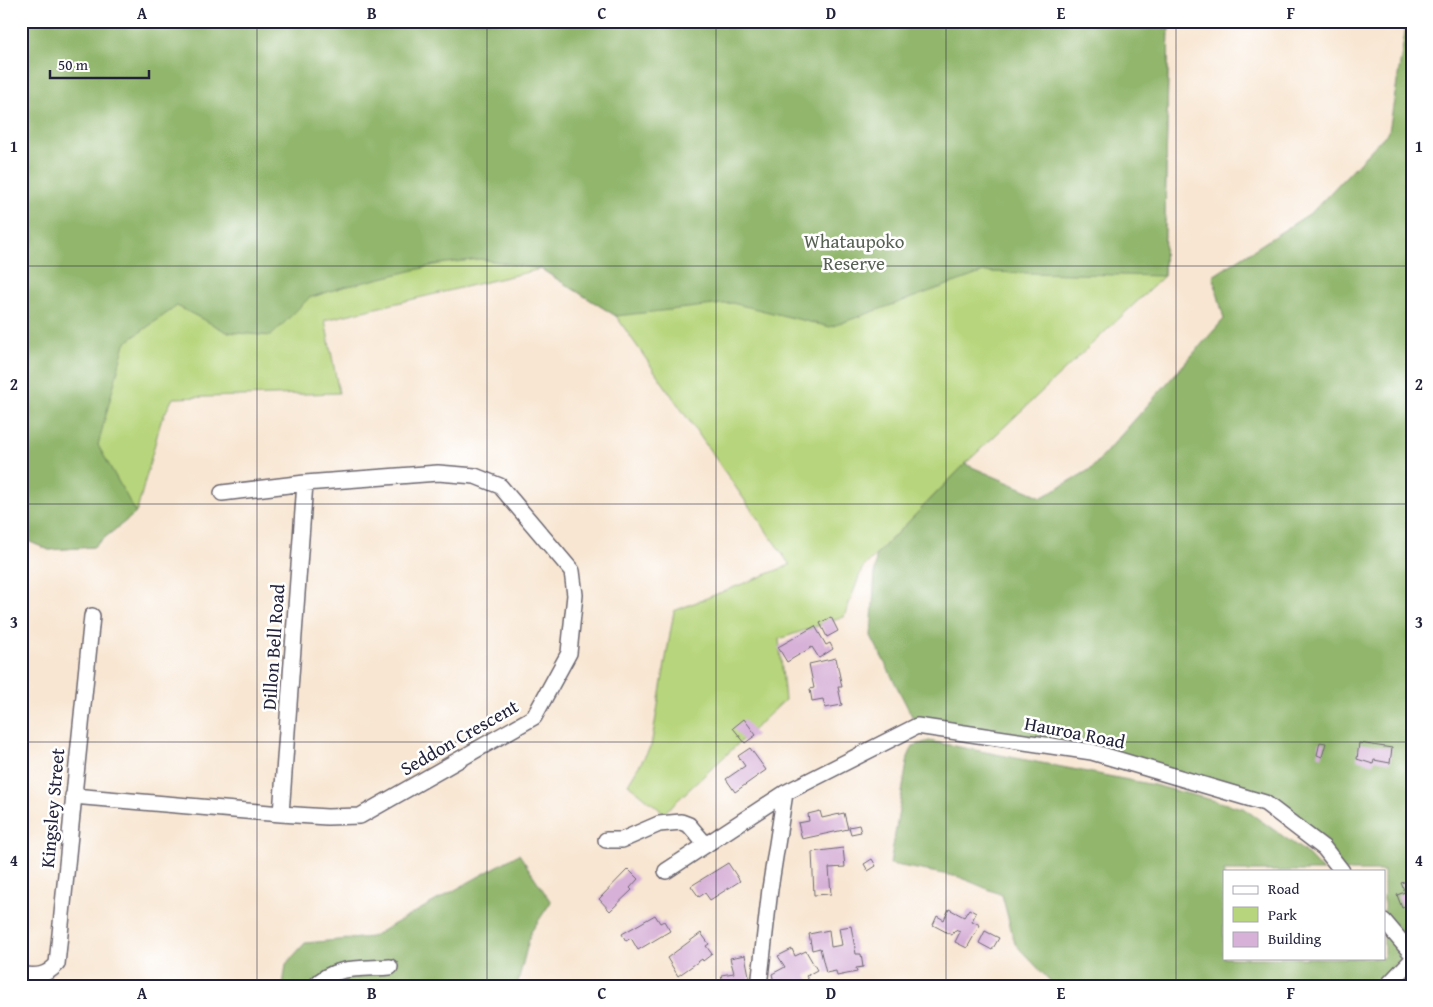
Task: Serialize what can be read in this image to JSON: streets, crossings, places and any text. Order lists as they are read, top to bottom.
{
  "streets": {
    "street": [
      "Dillon Bell Road",
      "Hauroa Road",
      "Seddon Crescent",
      "Kingsley Street"
    ]
  },
  "crossings": [
    ["Dillon Bell Road", "Seddon Crescent"],
    ["Seddon Crescent", "Kingsley Street"]
  ],
  "parks": ["Whataupoko Reserve"],
  "legend": ["Road", "Park", "Building"],
  "scale_bar": "50 m",
  "grid": {
    "columns": [
      "A",
      "B",
      "C",
      "D",
      "E",
      "F"
    ],
    "rows": [
      "1",
      "2",
      "3",
      "4"
    ]
  }
}
